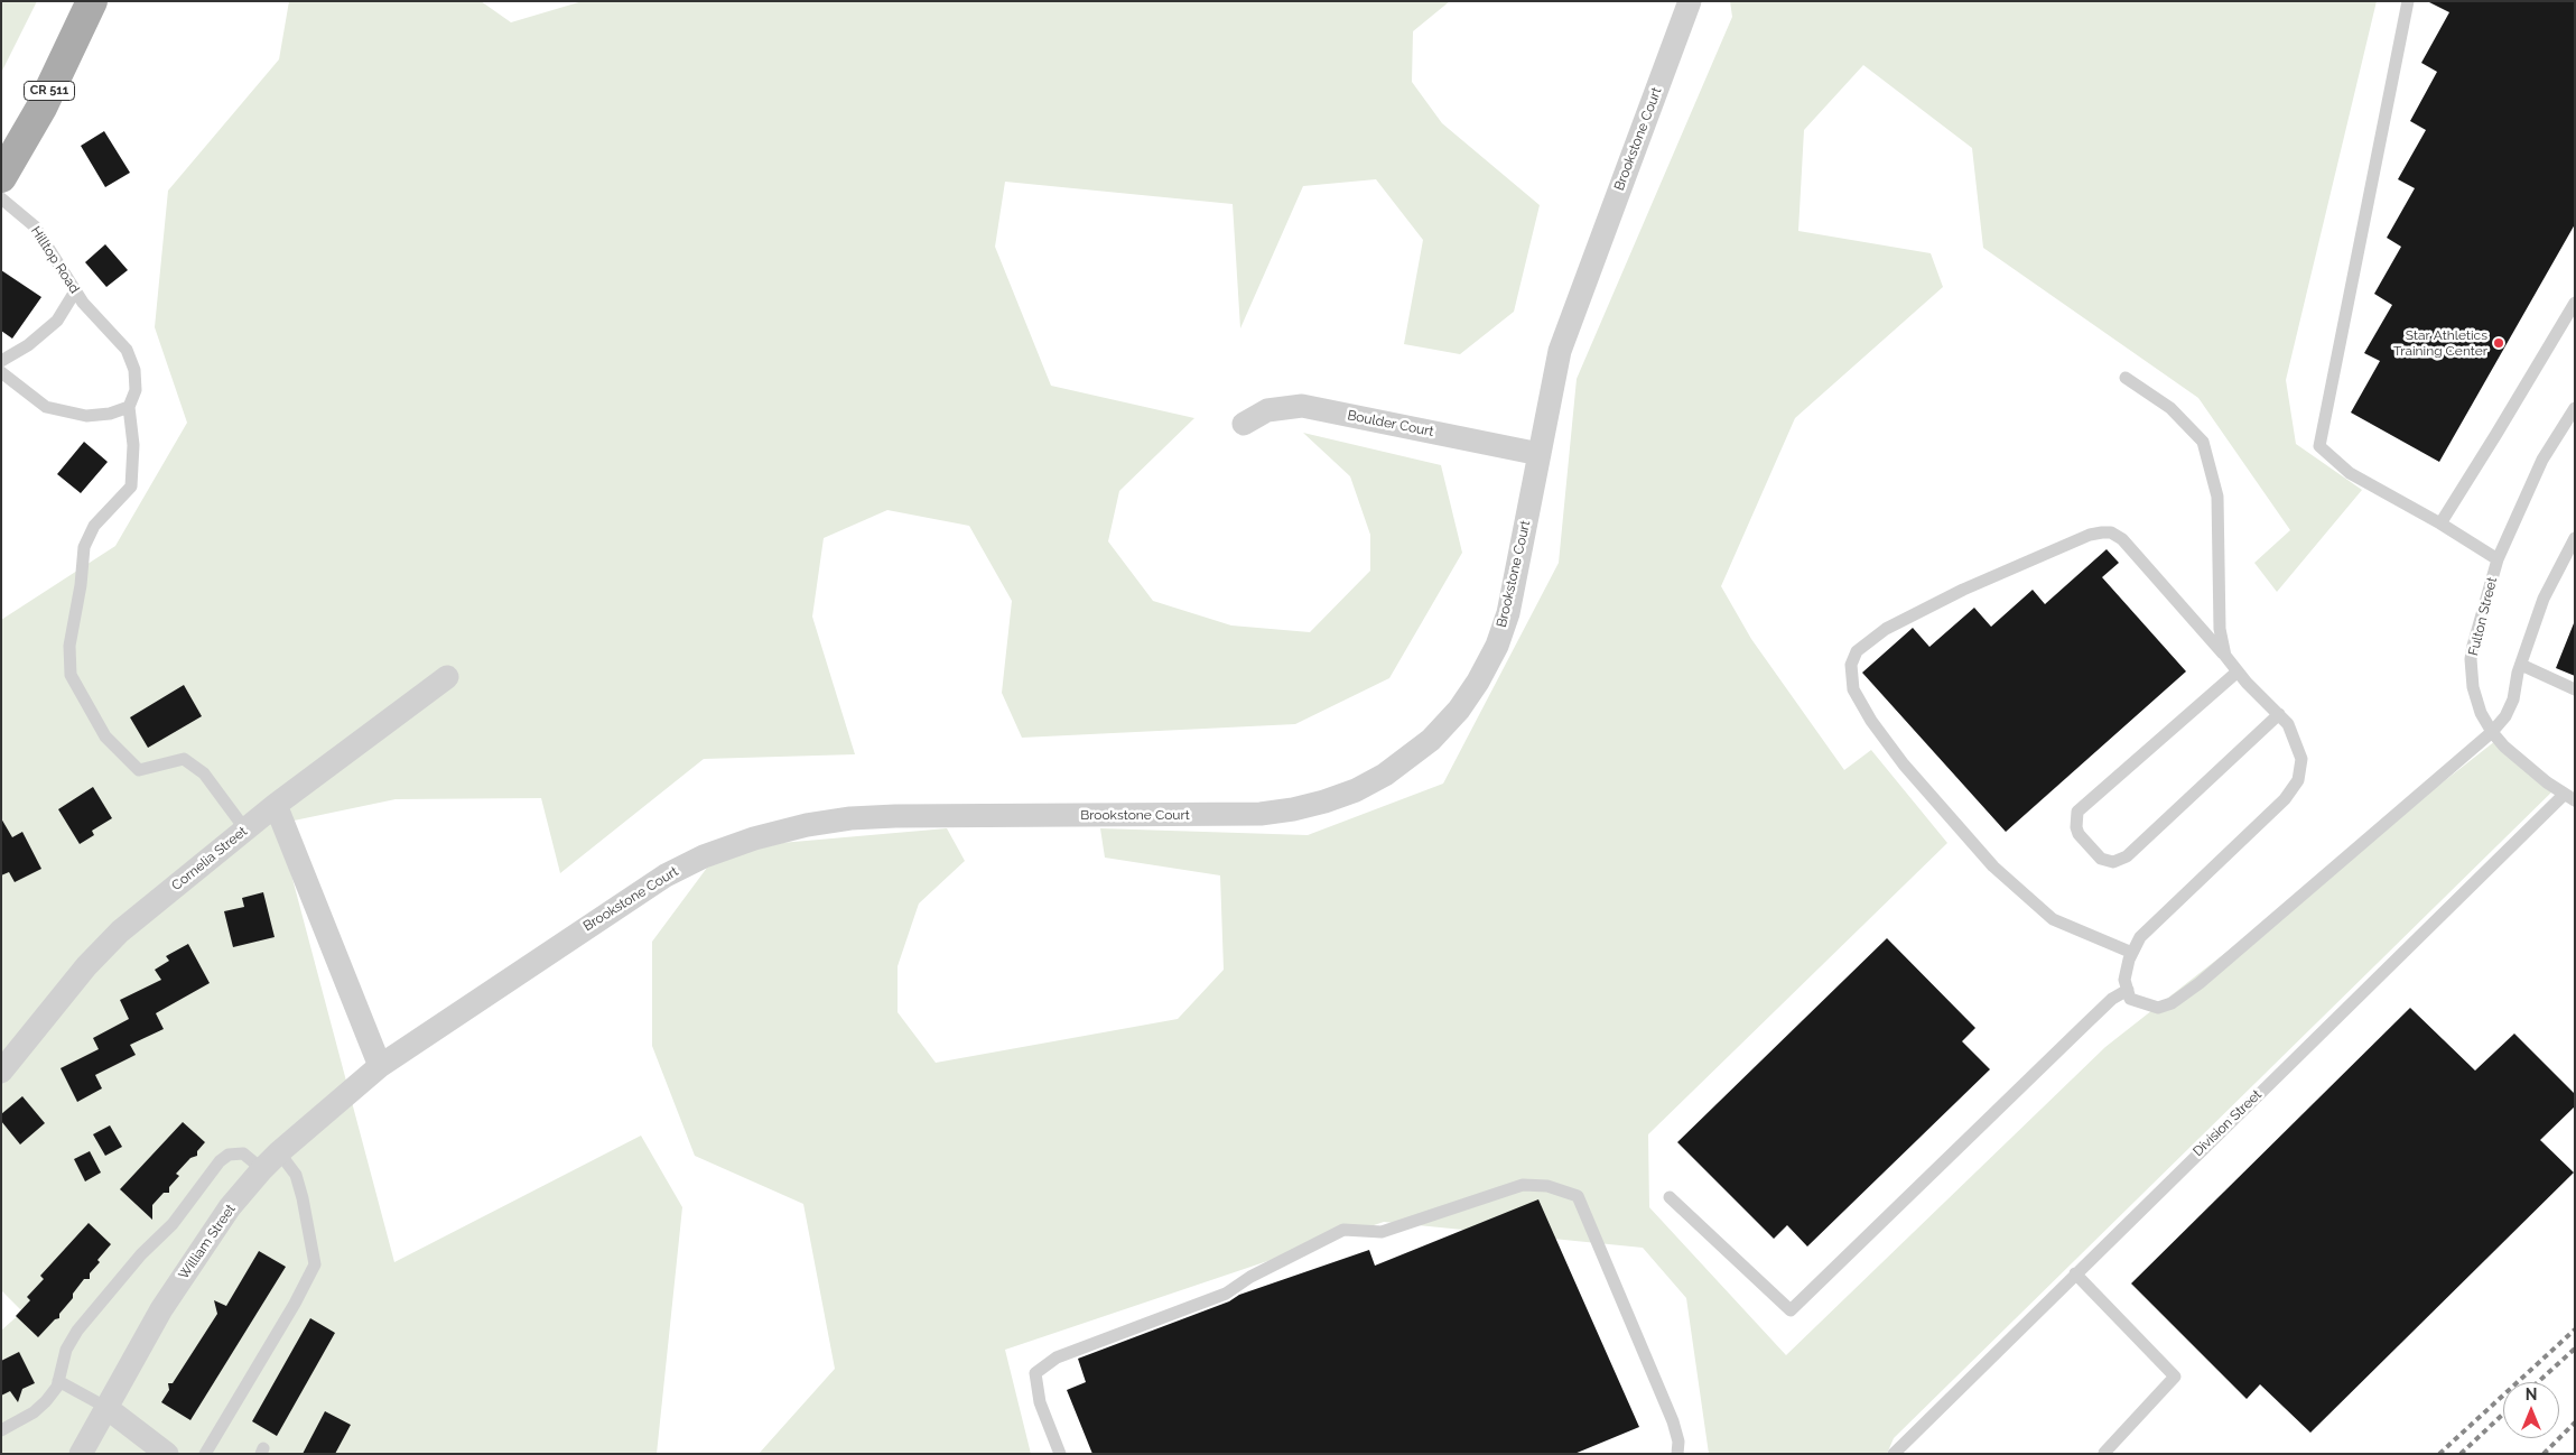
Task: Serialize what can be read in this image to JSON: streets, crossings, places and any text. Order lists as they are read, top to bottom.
{
  "streets": {
    "main road": ["CR 511"],
    "street": [
      "Brookstone Court",
      "Boulder Court",
      "Cornelia Street",
      "William Street"
    ],
    "lane": ["Hilltop Road", "Fulton Street", "Division Street"]
  },
  "crossings": [
    ["Brookstone Court", "Boulder Court"],
    ["Brookstone Court", "William Street"],
    ["Hilltop Road", "Cornelia Street"],
    ["Fulton Street", "Division Street"]
  ],
  "places": ["Star Athletics Training Center"],
  "north": "top"
}
